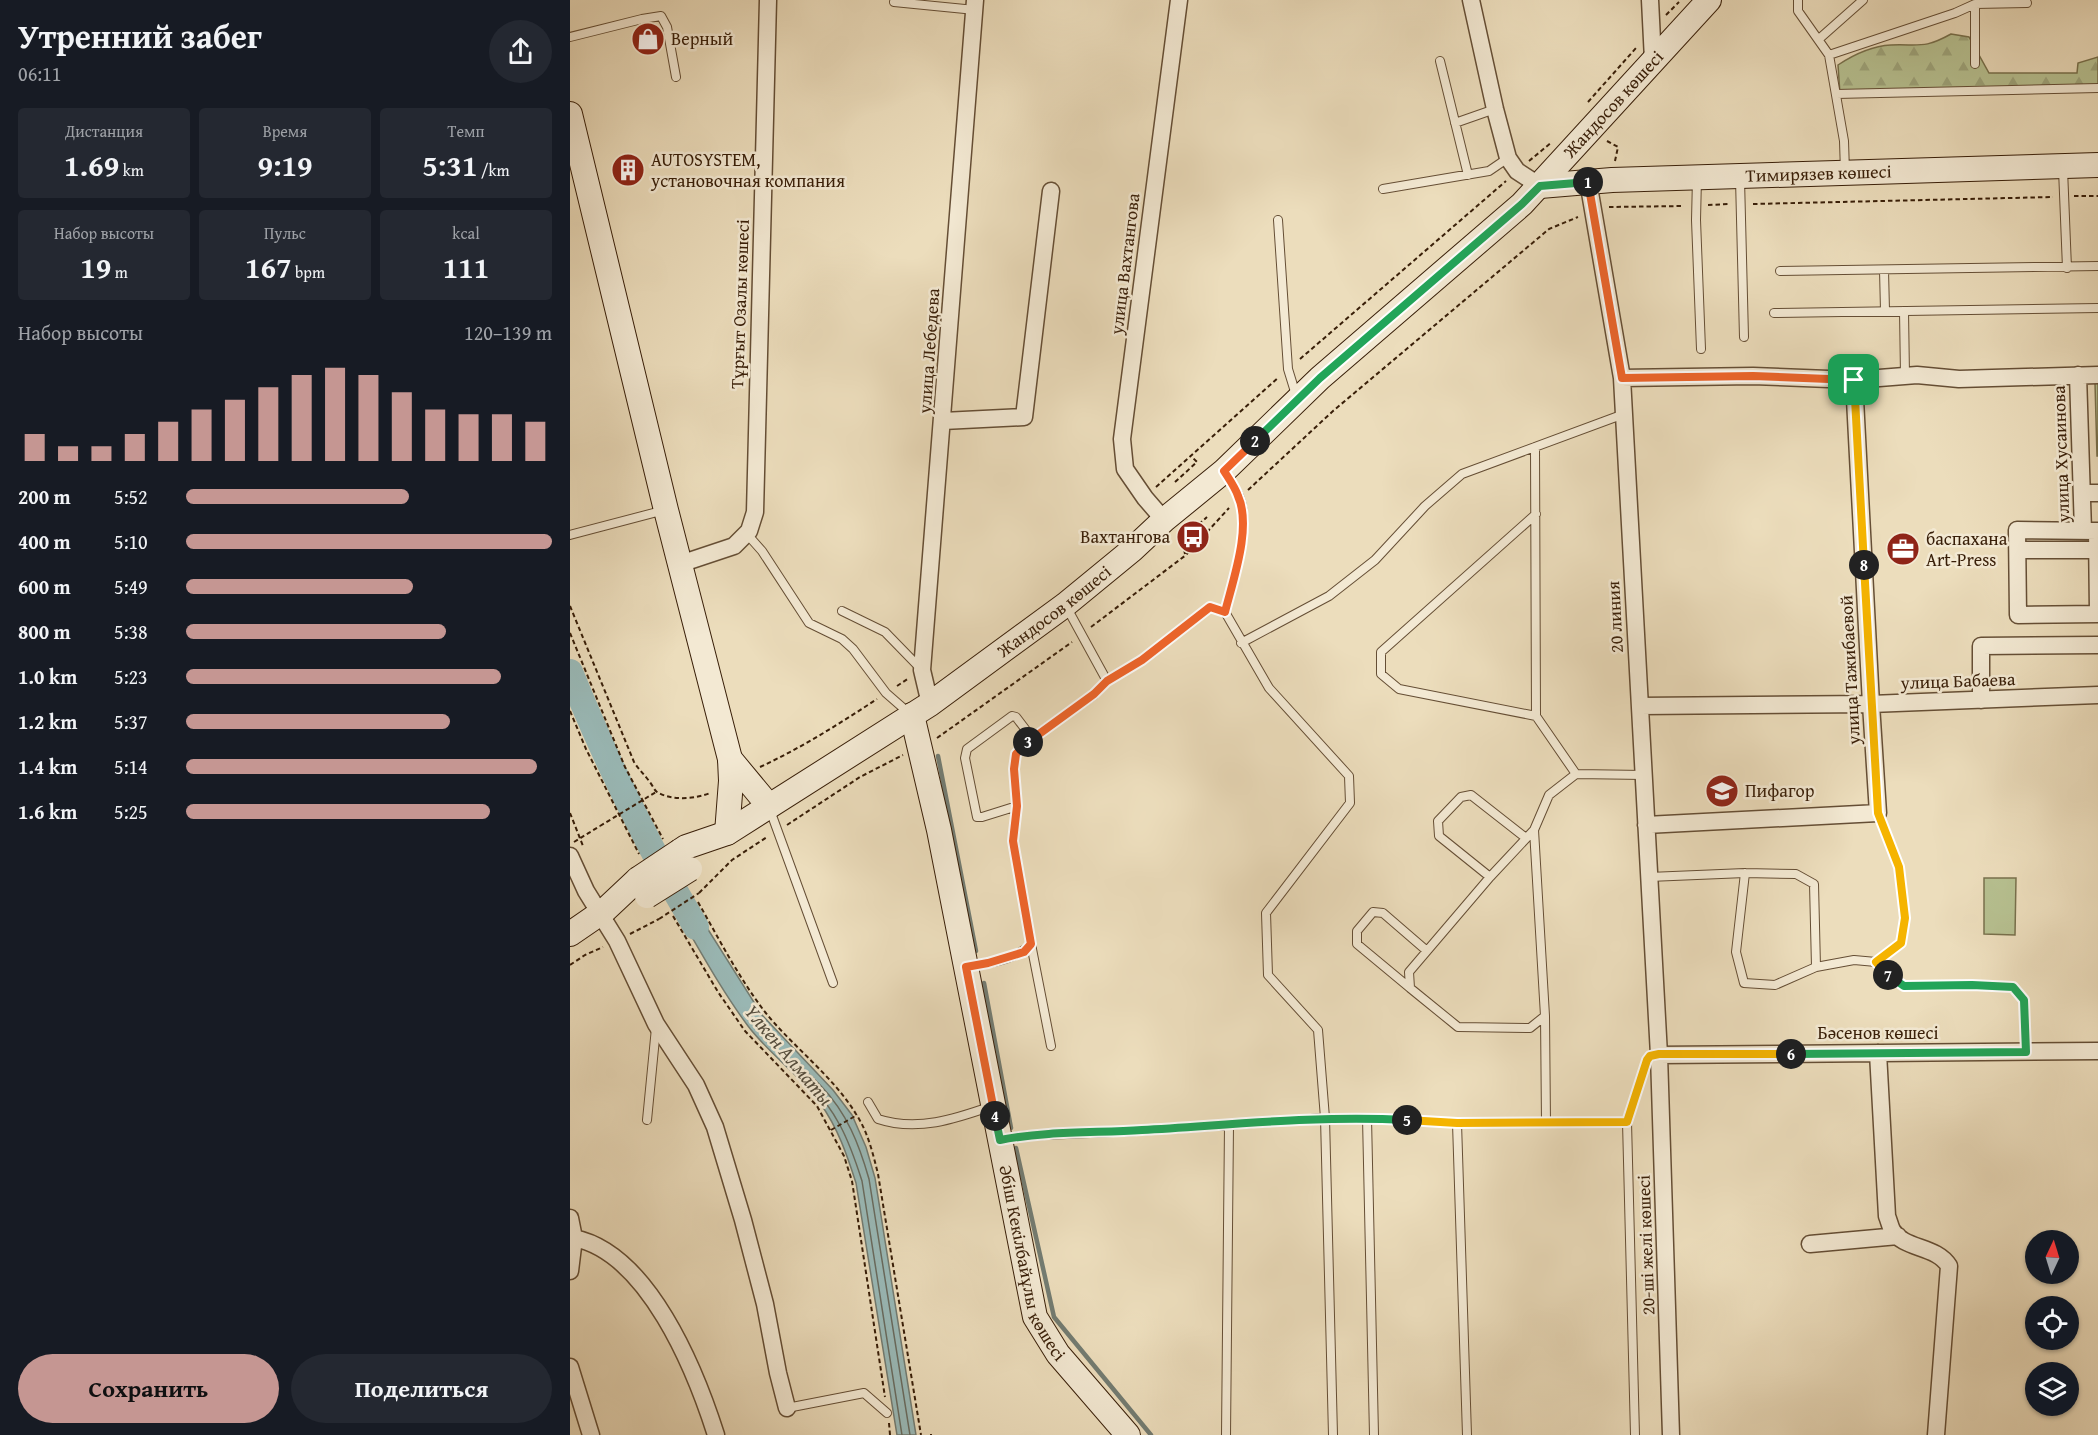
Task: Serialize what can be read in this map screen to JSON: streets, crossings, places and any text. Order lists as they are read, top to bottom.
{
  "streets": {
    "main road": ["Жандосов көшесі", "Тимирязев көшесі", "Әбіш Кекілбайұлы көшесі"],
    "street": [
      "улица Вахтангова",
      "Тұрғыт Озалы көшесі",
      "улица Лебедева",
      "улица Хусаинова",
      "20 линия",
      "улица Тажибаевой",
      "улица Бабаева",
      "Бәсенов көшесі",
      "20-ші желі көшесі"
    ]
  },
  "crossings": [
    ["Жандосов көшесі", "Тимирязев көшесі"],
    ["Жандосов көшесі", "улица Вахтангова"],
    ["Жандосов көшесі", "улица Лебедева"],
    ["Жандосов көшесі", "Әбіш Кекілбайұлы көшесі"],
    ["Тимирязев көшесі", "20 линия"],
    ["улица Лебедева", "Әбіш Кекілбайұлы көшесі"],
    ["20 линия", "улица Бабаева"],
    ["20 линия", "Бәсенов көшесі"],
    ["20 линия", "20-ші желі көшесі"],
    ["улица Тажибаевой", "улица Бабаева"],
    ["Бәсенов көшесі", "20-ші желі көшесі"]
  ],
  "water": ["Үлкен Алматы"],
  "places": {
    "shop": ["Верный"],
    "building": ["AUTOSYSTEM, установочная компания"],
    "bus stop": ["Вахтангова"],
    "office": ["баспахана Art-Press"],
    "school or university": ["Пифагор"]
  },
  "north": "top",
  "page": {
    "heading": ["Утренний забег", "06:11"],
    "stats": [
      ["Дистанция", "1.69 km"],
      ["Время", "9:19"],
      ["Темп", "5:31 /km"],
      ["Набор высоты", "19 m"],
      ["Пульс", "167 bpm"],
      ["kcal", "111"]
    ],
    "pins": [
      "1",
      "2",
      "8",
      "3",
      "7",
      "6",
      "4",
      "5"
    ],
    "chart": ["Набор высоты", "120–139 m"],
    "list": [
      {
        "name": "200 m",
        "note": "5:52"
      },
      {
        "name": "400 m",
        "note": "5:10"
      },
      {
        "name": "600 m",
        "note": "5:49"
      },
      {
        "name": "800 m",
        "note": "5:38"
      },
      {
        "name": "1.0 km",
        "note": "5:23"
      },
      {
        "name": "1.2 km",
        "note": "5:37"
      },
      {
        "name": "1.4 km",
        "note": "5:14"
      },
      {
        "name": "1.6 km",
        "note": "5:25"
      }
    ],
    "buttons": ["Сохранить", "Поделиться"]
  }
}
